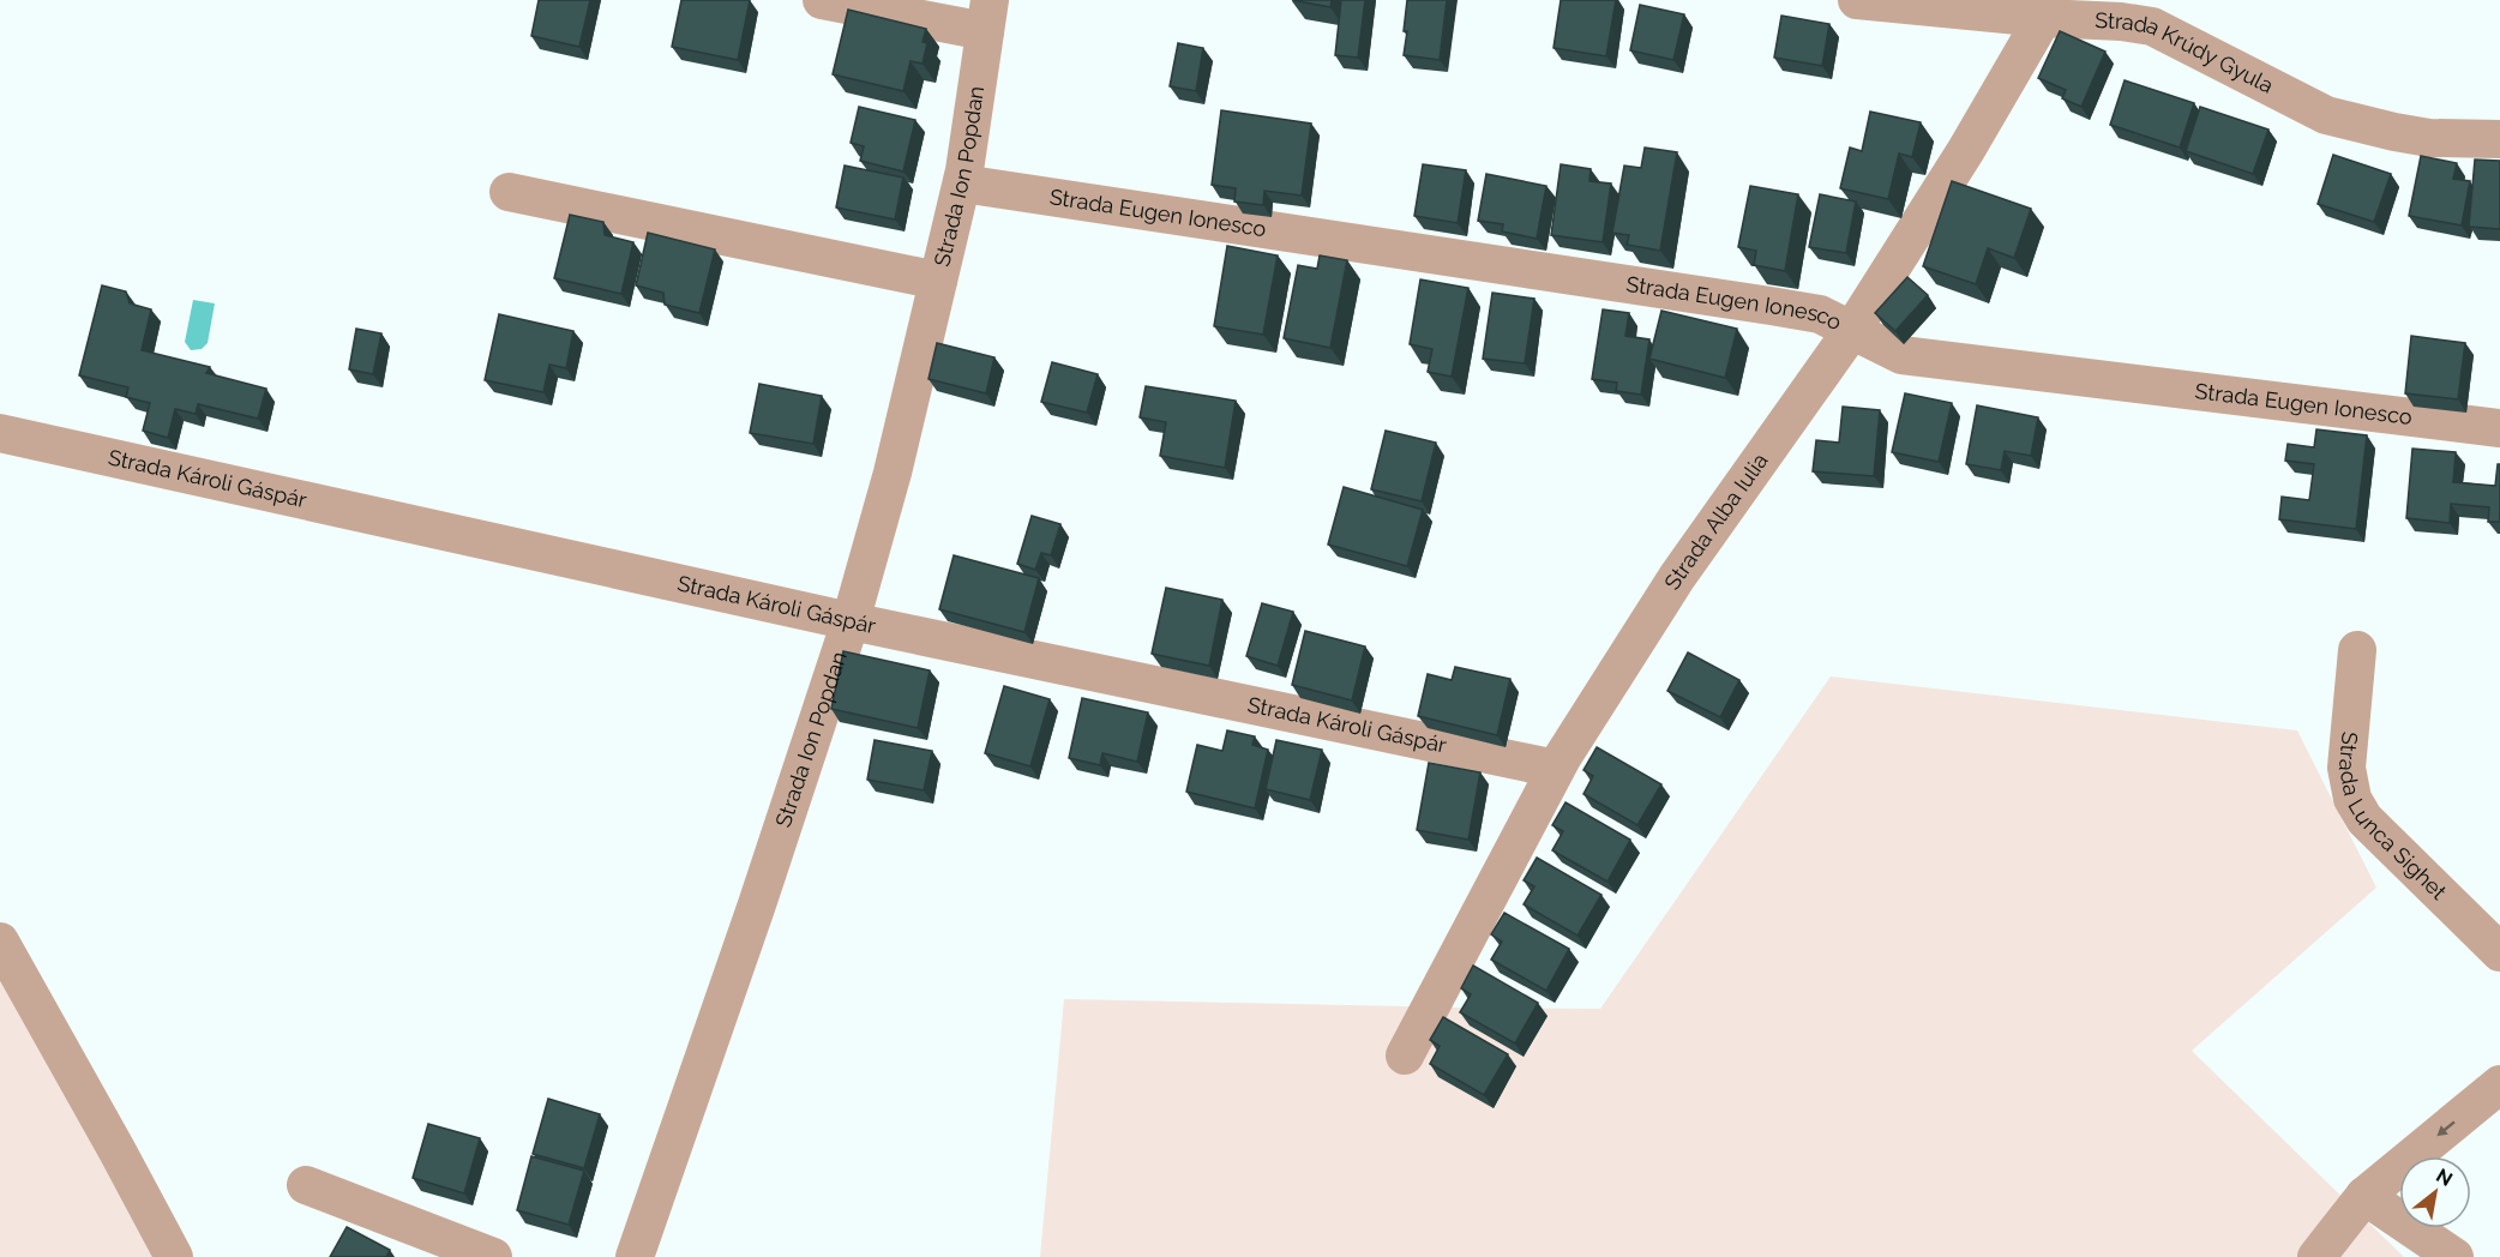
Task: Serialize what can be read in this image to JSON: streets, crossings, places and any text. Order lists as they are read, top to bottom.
{
  "streets": {
    "street": [
      "Strada Krúdy Gyula",
      "Strada Ion Popdan",
      "Strada Eugen Ionesco",
      "Strada Károli Gáspár",
      "Strada Alba Iulia",
      "Strada Lunca Sighet"
    ]
  },
  "crossings": [
    ["Strada Krúdy Gyula", "Strada Alba Iulia"],
    ["Strada Ion Popdan", "Strada Eugen Ionesco"],
    ["Strada Ion Popdan", "Strada Károli Gáspár"],
    ["Strada Eugen Ionesco", "Strada Alba Iulia"],
    ["Strada Károli Gáspár", "Strada Alba Iulia"]
  ],
  "north": "top right"
}
